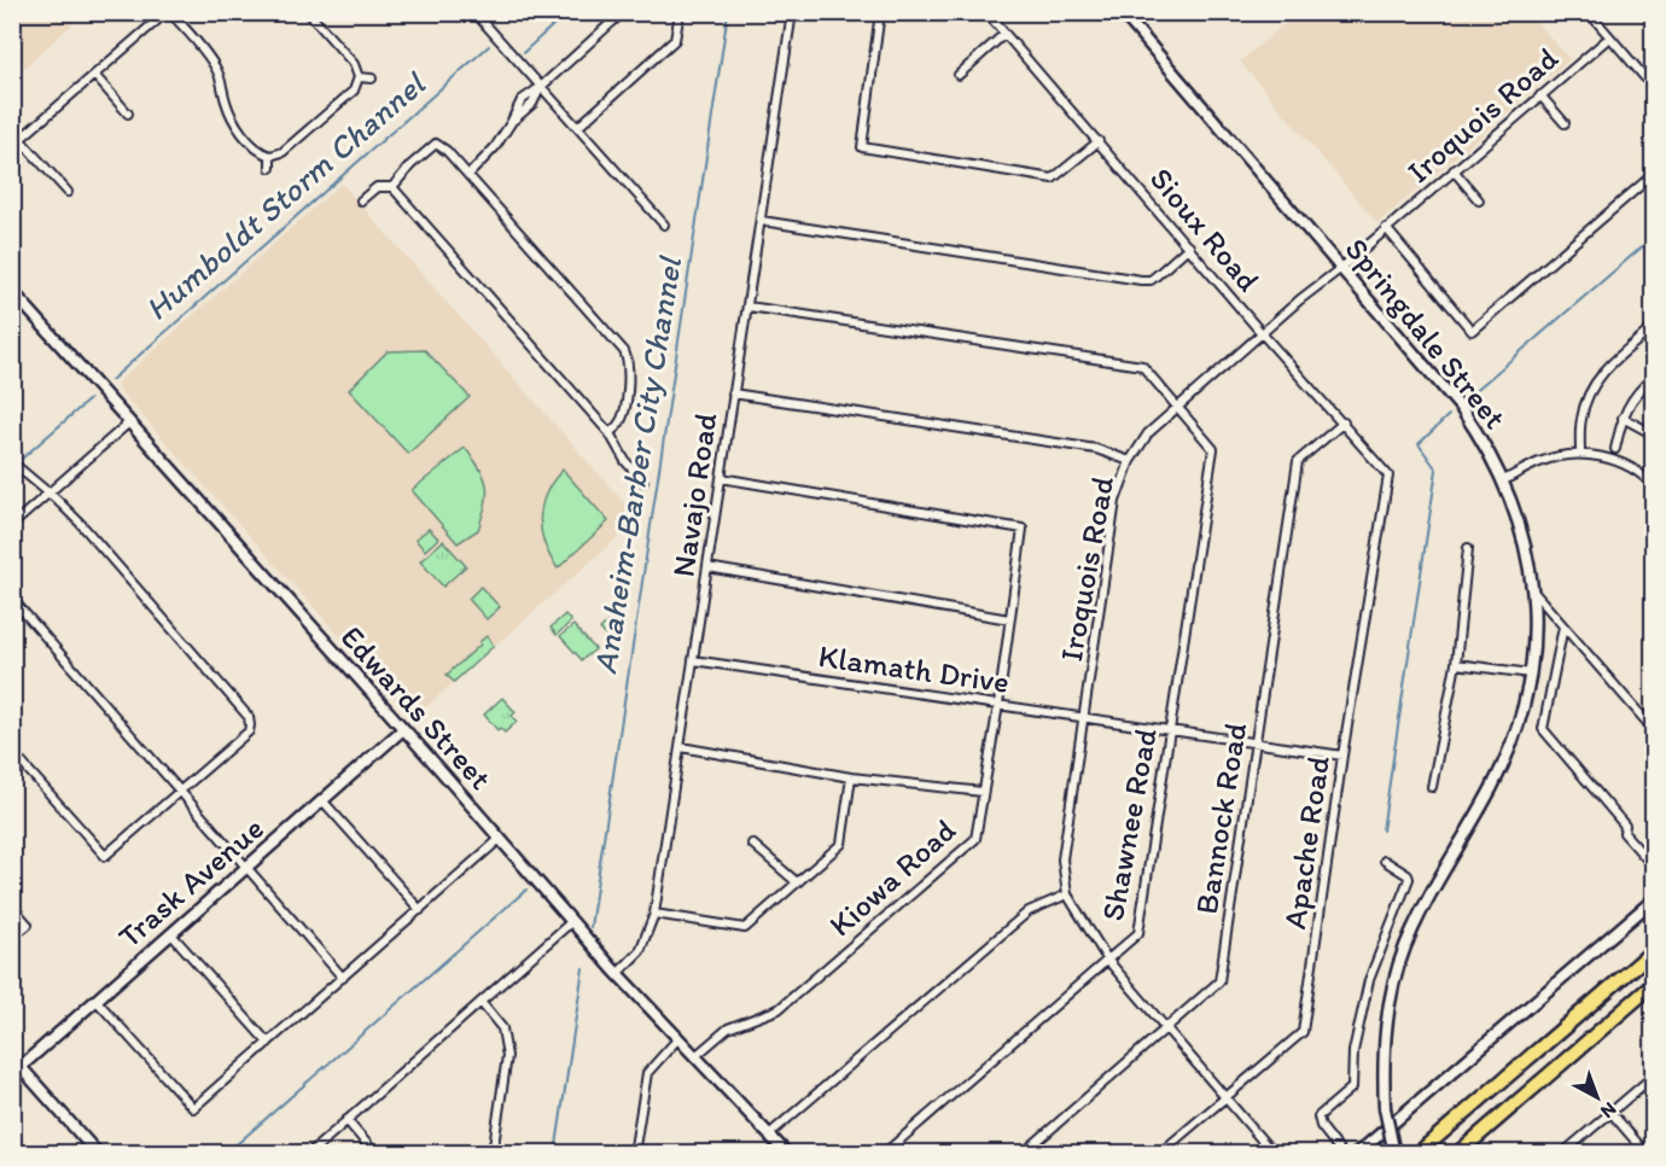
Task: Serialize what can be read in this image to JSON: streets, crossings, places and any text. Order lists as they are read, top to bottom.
{
  "streets": {
    "street": [
      "Iroquois Road",
      "Sioux Road",
      "Springdale Street",
      "Navajo Road",
      "Klamath Drive",
      "Edwards Street",
      "Bannock Road",
      "Shawnee Road",
      "Apache Road",
      "Kiowa Road",
      "Trask Avenue"
    ]
  },
  "crossings": [
    ["Iroquois Road", "Sioux Road"],
    ["Iroquois Road", "Springdale Street"],
    ["Iroquois Road", "Klamath Drive"],
    ["Iroquois Road", "Shawnee Road"],
    ["Sioux Road", "Bannock Road"],
    ["Sioux Road", "Apache Road"],
    ["Navajo Road", "Klamath Drive"],
    ["Navajo Road", "Edwards Street"],
    ["Navajo Road", "Kiowa Road"],
    ["Klamath Drive", "Bannock Road"],
    ["Klamath Drive", "Shawnee Road"],
    ["Klamath Drive", "Apache Road"],
    ["Klamath Drive", "Kiowa Road"],
    ["Edwards Street", "Kiowa Road"],
    ["Edwards Street", "Trask Avenue"]
  ],
  "water": ["Humboldt Storm Channel", "Anaheim-Barber City Channel"],
  "north": "bottom right"
}
